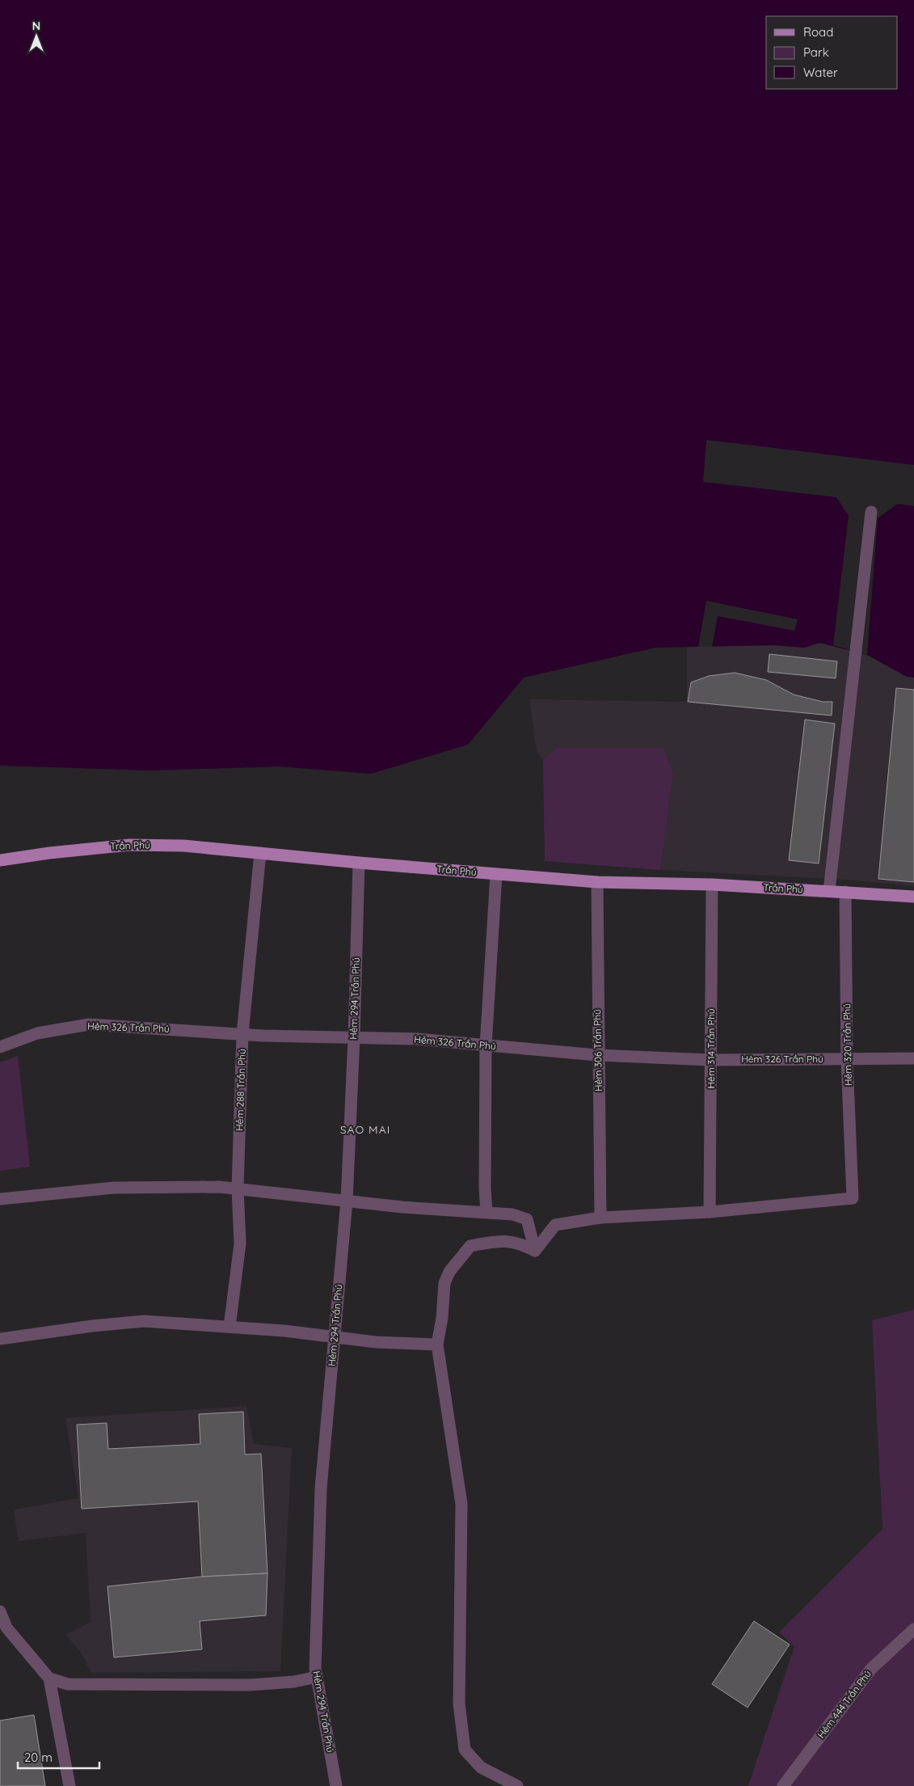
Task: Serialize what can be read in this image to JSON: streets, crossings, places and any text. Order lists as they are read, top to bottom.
{
  "streets": {
    "main road": ["Trần Phú"],
    "street": [
      "Hẻm 294 Trần Phú",
      "Hẻm 326 Trần Phú",
      "Hẻm 320 Trần Phú",
      "Hẻm 314 Trần Phú",
      "Hẻm 306 Trần Phú",
      "Hẻm 288 Trần Phú",
      "Hẻm 444 Trần Phú"
    ]
  },
  "crossings": [
    ["Trần Phú", "Hẻm 294 Trần Phú"],
    ["Trần Phú", "Hẻm 320 Trần Phú"],
    ["Trần Phú", "Hẻm 314 Trần Phú"],
    ["Trần Phú", "Hẻm 306 Trần Phú"],
    ["Trần Phú", "Hẻm 288 Trần Phú"],
    ["Hẻm 294 Trần Phú", "Hẻm 326 Trần Phú"],
    ["Hẻm 326 Trần Phú", "Hẻm 320 Trần Phú"],
    ["Hẻm 326 Trần Phú", "Hẻm 314 Trần Phú"],
    ["Hẻm 326 Trần Phú", "Hẻm 306 Trần Phú"],
    ["Hẻm 326 Trần Phú", "Hẻm 288 Trần Phú"],
    ["Hẻm 320 Trần Phú", "Hẻm 314 Trần Phú"]
  ],
  "districts": ["SAO MAI"],
  "legend": ["Road", "Park", "Water"],
  "scale_bar": "20 m",
  "north": "top"
}
